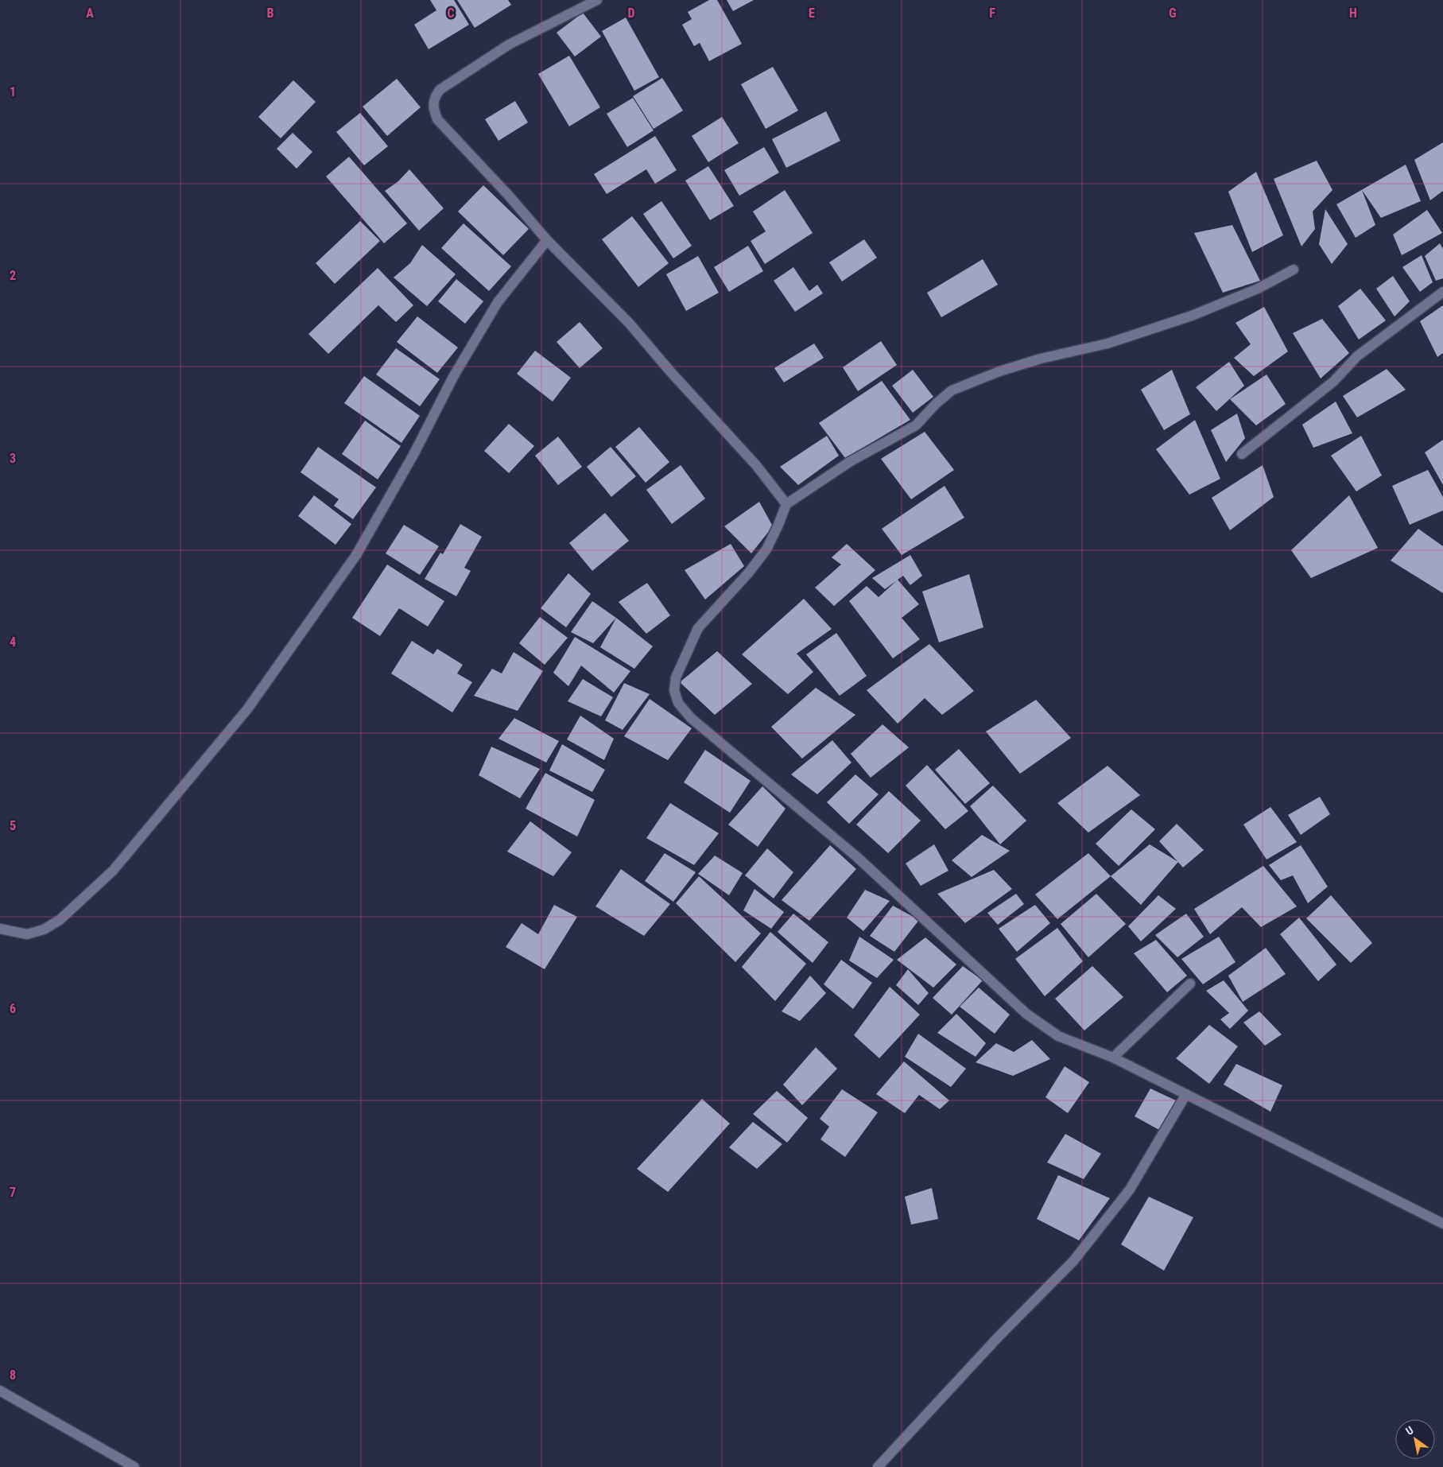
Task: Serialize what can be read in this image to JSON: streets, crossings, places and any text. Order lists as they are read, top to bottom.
{
  "north": "top left",
  "grid": {
    "columns": [
      "A",
      "B",
      "C",
      "D",
      "E",
      "F",
      "G",
      "H"
    ],
    "rows": [
      "1",
      "2",
      "3",
      "4",
      "5",
      "6",
      "7",
      "8"
    ]
  }
}
